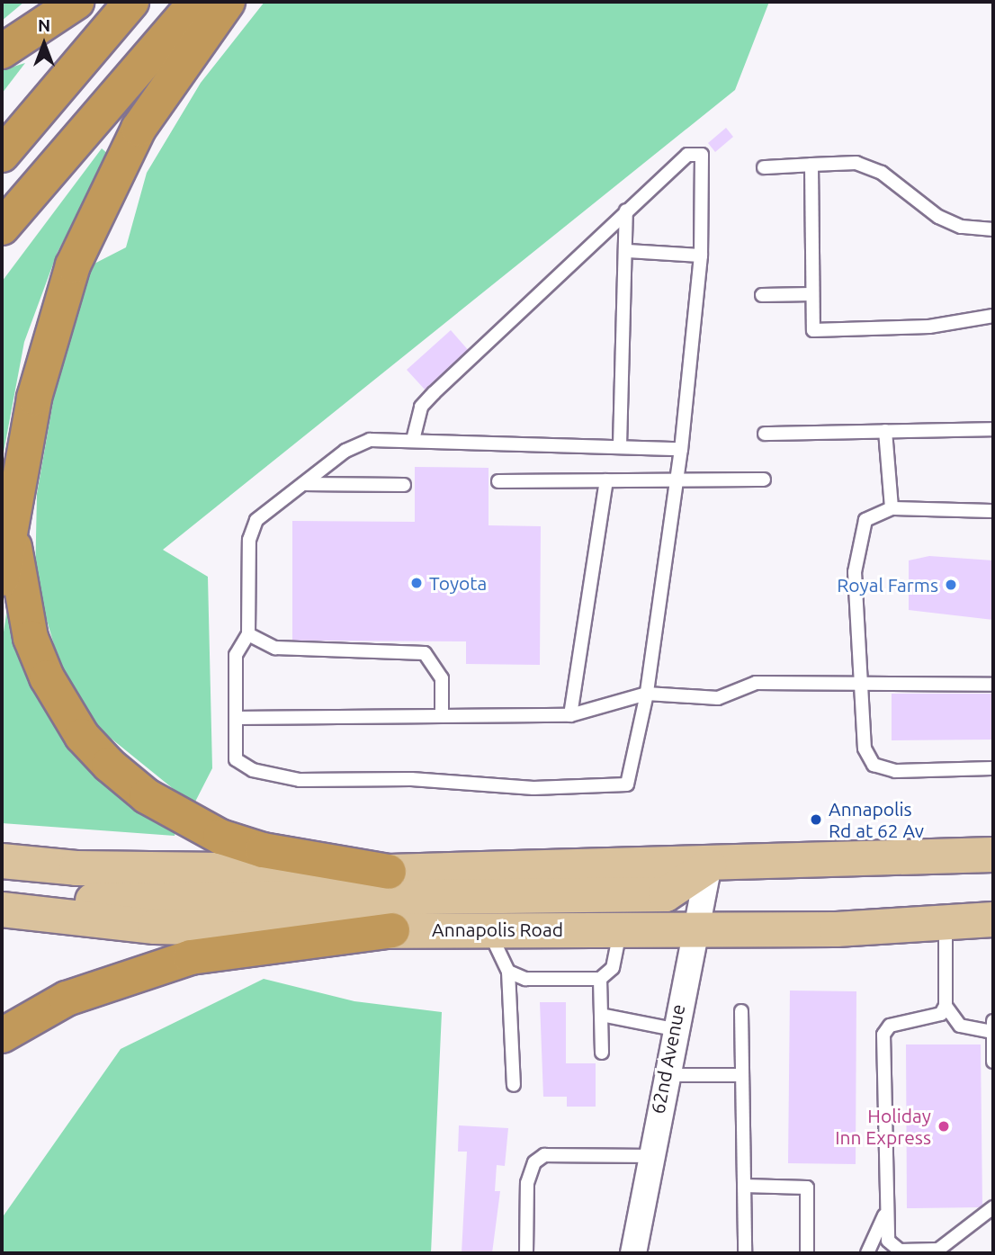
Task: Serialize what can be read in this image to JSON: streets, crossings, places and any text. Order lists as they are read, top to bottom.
{
  "streets": {
    "main road": ["Annapolis Road"],
    "street": ["62nd Avenue"]
  },
  "crossings": [
    ["Annapolis Road", "62nd Avenue"]
  ],
  "places": [
    "Toyota",
    "Royal Farms",
    "Annapolis Rd at 62 Av",
    "Holiday Inn Express"
  ],
  "north": "top"
}
